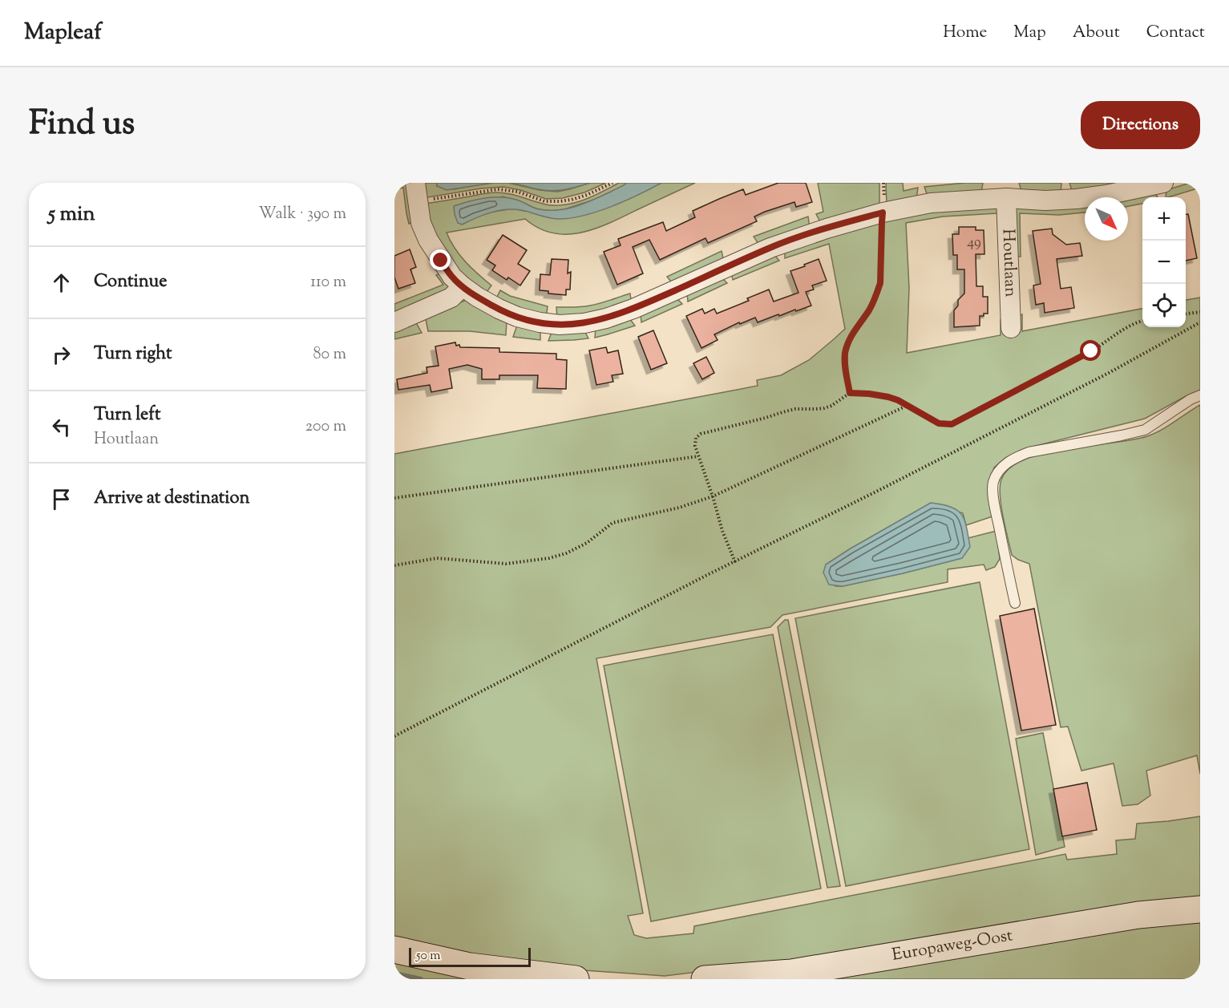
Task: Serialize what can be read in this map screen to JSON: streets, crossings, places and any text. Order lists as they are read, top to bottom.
{
  "streets": {
    "main road": ["Europaweg-Oost"],
    "street": ["Houtlaan"]
  },
  "house_numbers": ["49"],
  "scale_bar": "50 m",
  "north": "bottom right",
  "page": {
    "header": "Mapleaf",
    "nav": [
      "Home",
      "Map",
      "About",
      "Contact"
    ],
    "title": "Find us",
    "buttons": "Directions",
    "heading": ["5 min", "Walk · 390 m"],
    "map_buttons": ["+", "−"],
    "list": [
      ["Continue", "110 m"],
      ["Turn right", "80 m"],
      ["Turn left", "Houtlaan", "200 m"],
      "Arrive at destination"
    ],
    "scale": "50 m"
  }
}
